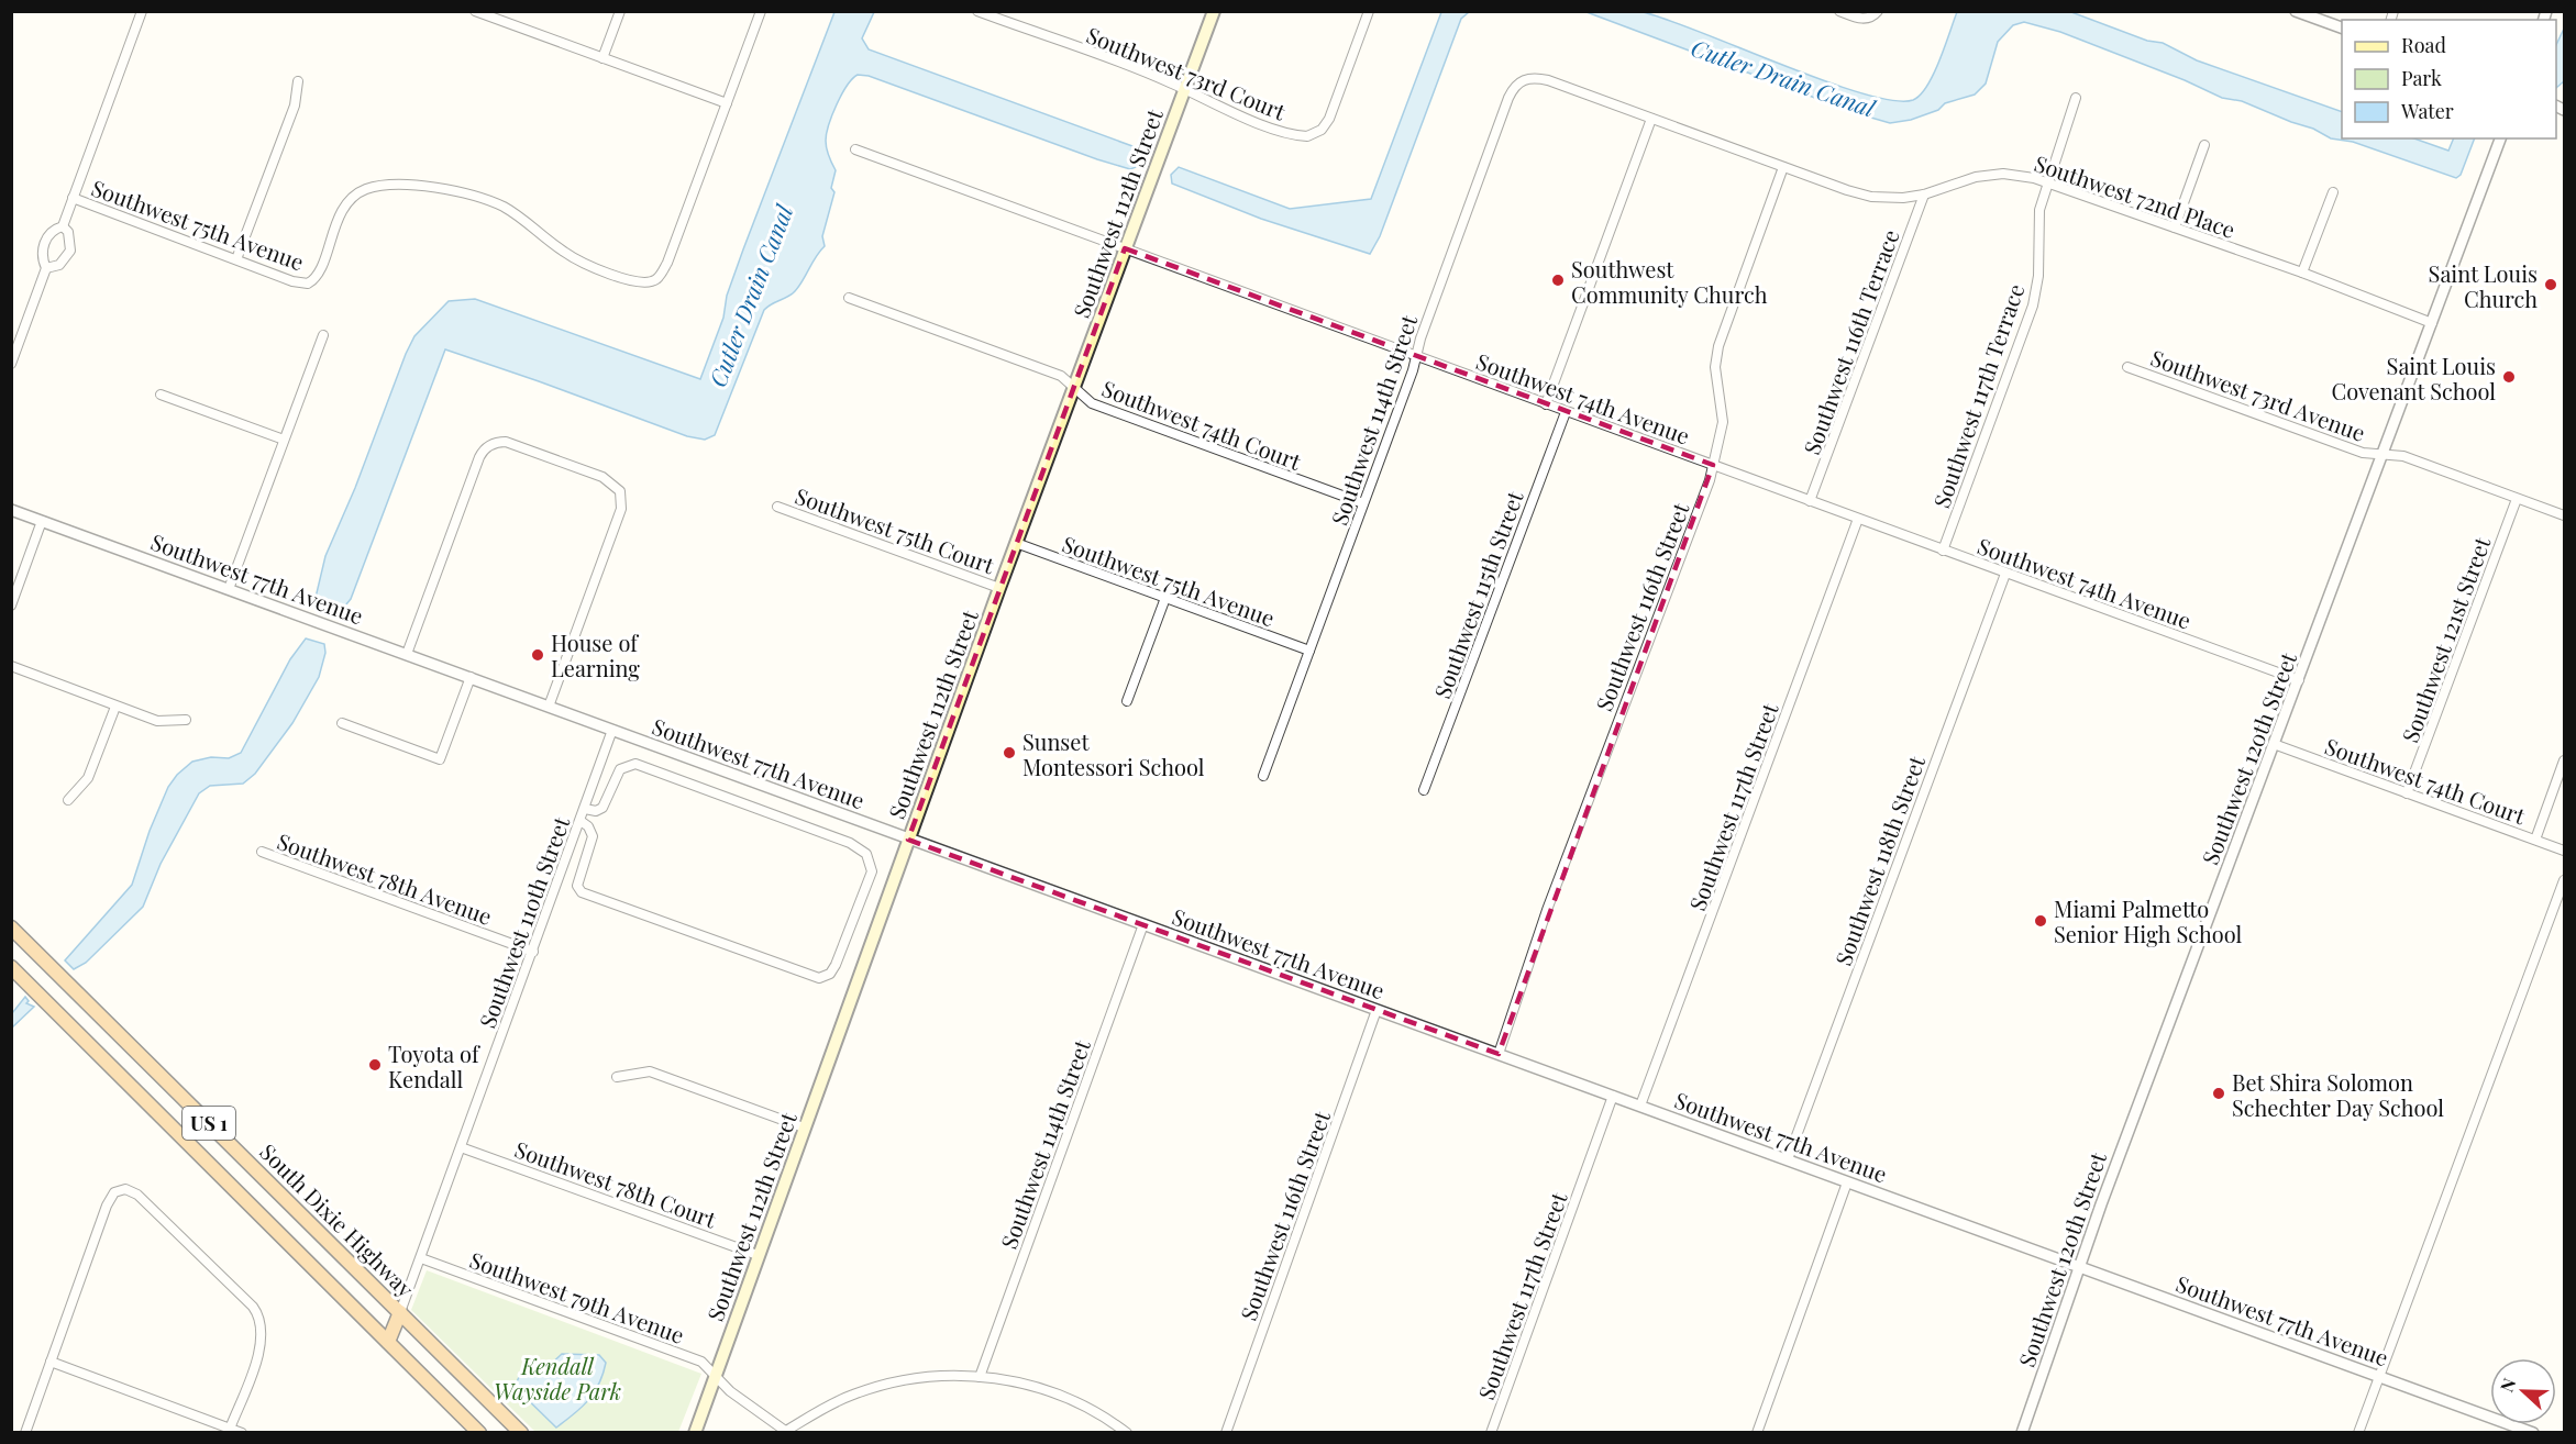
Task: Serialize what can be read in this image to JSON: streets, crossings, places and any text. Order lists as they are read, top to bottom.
{
  "streets": {
    "highway": ["US 1", "South Dixie Highway"],
    "main road": ["Southwest 112th Street"],
    "street": [
      "Southwest 73rd Court",
      "Southwest 72nd Place",
      "Southwest 75th Avenue",
      "Southwest 116th Terrace",
      "Southwest 73rd Avenue",
      "Southwest 117th Terrace",
      "Southwest 74th Avenue",
      "Southwest 114th Street",
      "Southwest 74th Court",
      "Southwest 75th Court",
      "Southwest 77th Avenue",
      "Southwest 115th Street",
      "Southwest 116th Street",
      "Southwest 121st Street",
      "Southwest 120th Street",
      "Southwest 117th Street",
      "Southwest 118th Street",
      "Southwest 78th Avenue",
      "Southwest 110th Street",
      "Southwest 78th Court",
      "Southwest 79th Avenue"
    ]
  },
  "crossings": [
    ["Southwest 73rd Court", "Southwest 112th Street"],
    ["Southwest 72nd Place", "Southwest 116th Terrace"],
    ["Southwest 72nd Place", "Southwest 117th Terrace"],
    ["Southwest 72nd Place", "Southwest 114th Street"],
    ["Southwest 72nd Place", "Southwest 116th Street"],
    ["Southwest 72nd Place", "Southwest 120th Street"],
    ["Southwest 112th Street", "Southwest 75th Avenue"],
    ["Southwest 112th Street", "Southwest 74th Avenue"],
    ["Southwest 112th Street", "Southwest 74th Court"],
    ["Southwest 112th Street", "Southwest 75th Court"],
    ["Southwest 112th Street", "Southwest 77th Avenue"],
    ["Southwest 112th Street", "Southwest 78th Court"],
    ["Southwest 112th Street", "Southwest 79th Avenue"],
    ["Southwest 75th Avenue", "Southwest 114th Street"],
    ["Southwest 116th Terrace", "Southwest 74th Avenue"],
    ["Southwest 73rd Avenue", "Southwest 121st Street"],
    ["Southwest 73rd Avenue", "Southwest 120th Street"],
    ["Southwest 117th Terrace", "Southwest 74th Avenue"],
    ["Southwest 74th Avenue", "Southwest 114th Street"],
    ["Southwest 74th Avenue", "Southwest 115th Street"],
    ["Southwest 74th Avenue", "Southwest 116th Street"],
    ["Southwest 74th Avenue", "Southwest 120th Street"],
    ["Southwest 74th Avenue", "Southwest 117th Street"],
    ["Southwest 74th Avenue", "Southwest 118th Street"],
    ["Southwest 114th Street", "Southwest 74th Court"],
    ["Southwest 114th Street", "Southwest 77th Avenue"],
    ["Southwest 74th Court", "Southwest 121st Street"],
    ["Southwest 74th Court", "Southwest 120th Street"],
    ["Southwest 77th Avenue", "Southwest 116th Street"],
    ["Southwest 77th Avenue", "Southwest 120th Street"],
    ["Southwest 77th Avenue", "Southwest 117th Street"],
    ["Southwest 77th Avenue", "Southwest 118th Street"],
    ["Southwest 77th Avenue", "Southwest 110th Street"],
    ["Southwest 78th Avenue", "Southwest 110th Street"],
    ["Southwest 110th Street", "Southwest 78th Court"],
    ["Southwest 110th Street", "South Dixie Highway"],
    ["Southwest 110th Street", "Southwest 79th Avenue"]
  ],
  "water": ["Cutler Drain Canal"],
  "parks": ["Kendall Wayside Park"],
  "places": [
    "Southwest Community Church",
    "Saint Louis Church",
    "Saint Louis Covenant School",
    "House of Learning",
    "Sunset Montessori School",
    "Miami Palmetto Senior High School",
    "Toyota of Kendall",
    "Bet Shira Solomon Schechter Day School"
  ],
  "legend": ["Road", "Park", "Water"],
  "north": "left"
}
